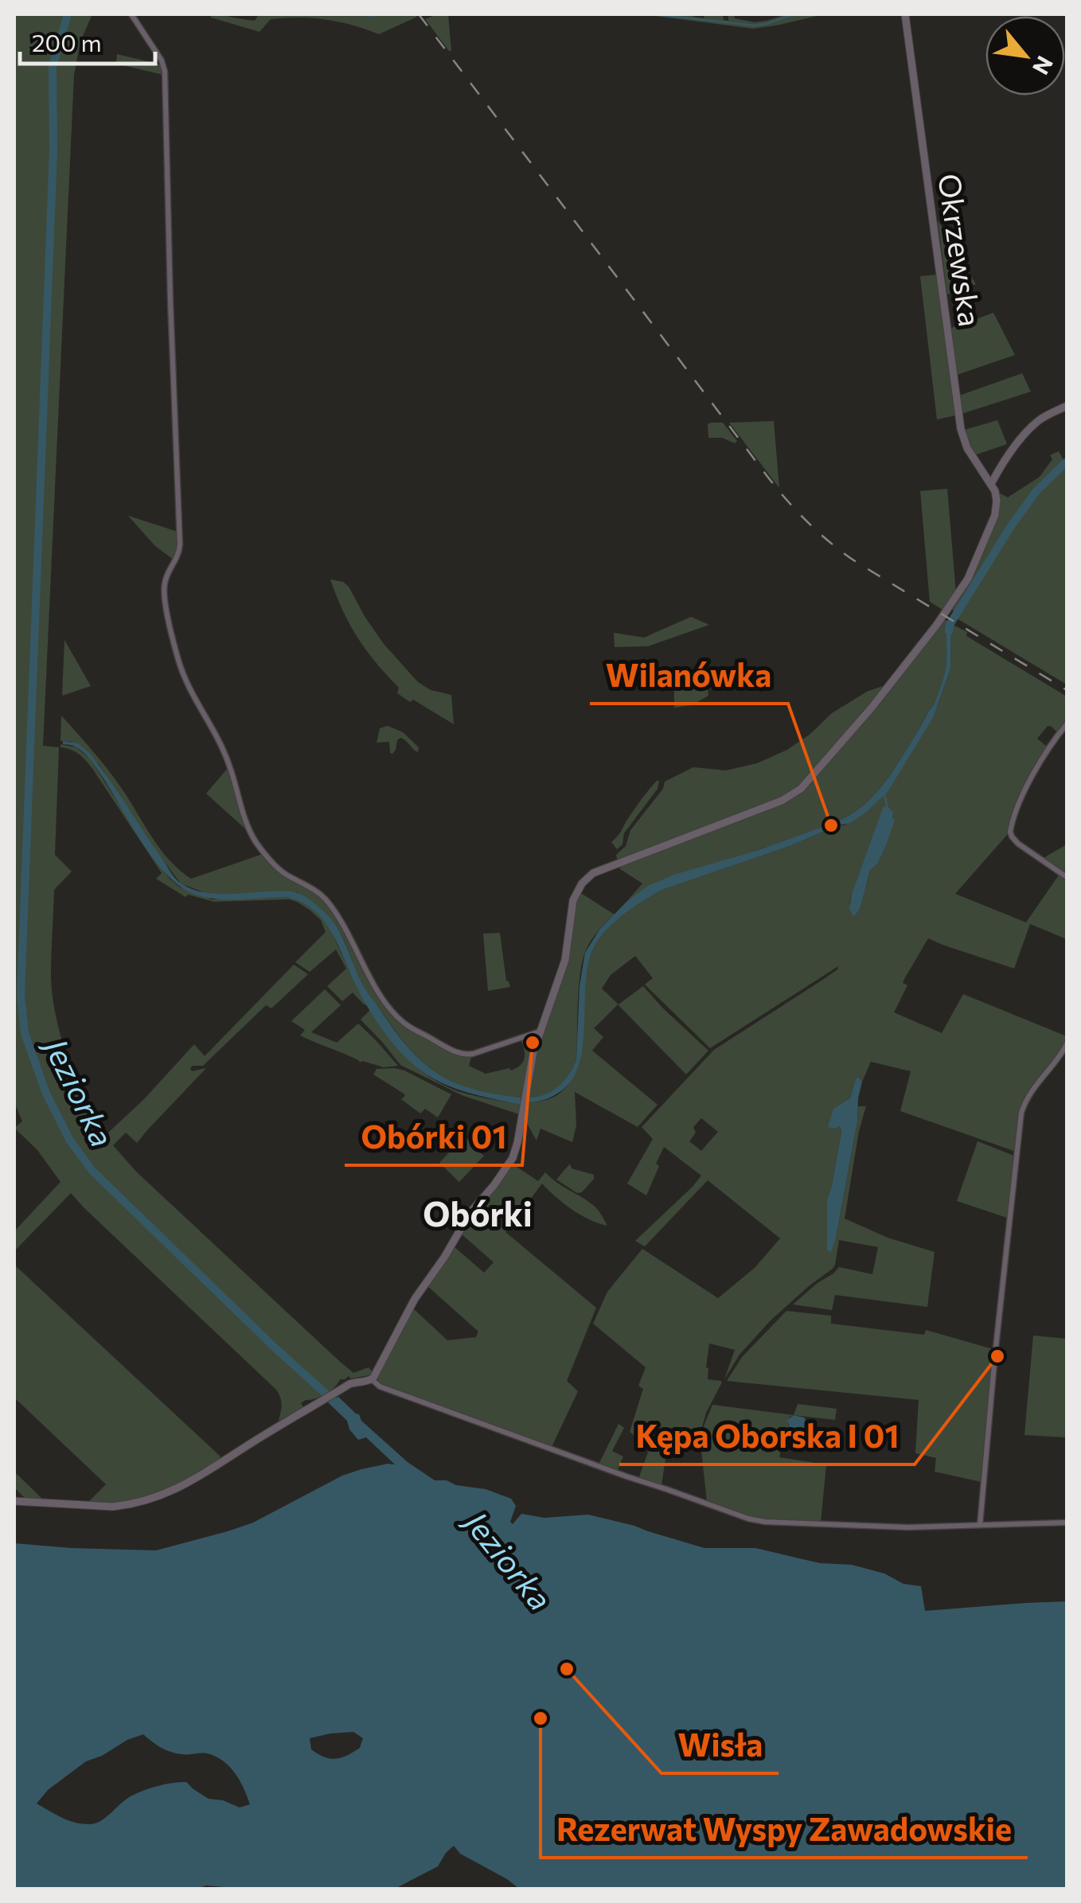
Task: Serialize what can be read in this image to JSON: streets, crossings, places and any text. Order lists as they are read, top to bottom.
{
  "streets": {
    "street": ["Okrzewska"]
  },
  "districts": ["Obórki"],
  "water": ["Jeziorka"],
  "places": [
    "Wilanówka",
    "Obórki 01",
    "Kępa Oborska I 01",
    "Wisła",
    "Rezerwat Wyspy Zawadowskie"
  ],
  "scale_bar": "200 m",
  "north": "bottom right"
}
